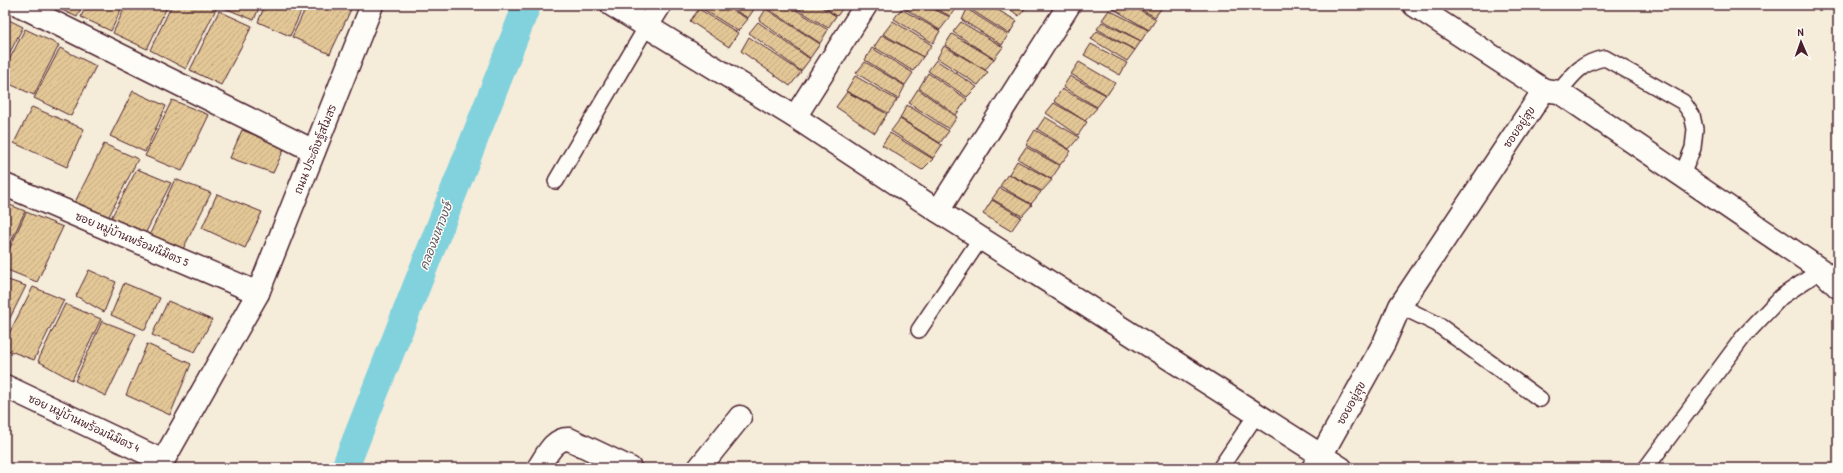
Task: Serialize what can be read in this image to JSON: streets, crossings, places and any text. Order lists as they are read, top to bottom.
{
  "streets": {
    "street": [
      "ซอยอยู่สุข",
      "ถนน ประดิษฐ์สโมสร",
      "ซอย หมู่บ้านพร้อมนิมิตร 5",
      "ซอย หมู่บ้านพร้อมนิมิตร 4"
    ]
  },
  "crossings": [
    ["ถนน ประดิษฐ์สโมสร", "ซอย หมู่บ้านพร้อมนิมิตร 5"],
    ["ถนน ประดิษฐ์สโมสร", "ซอย หมู่บ้านพร้อมนิมิตร 4"]
  ],
  "water": ["คลองมหาวงษ์"],
  "north": "top"
}
